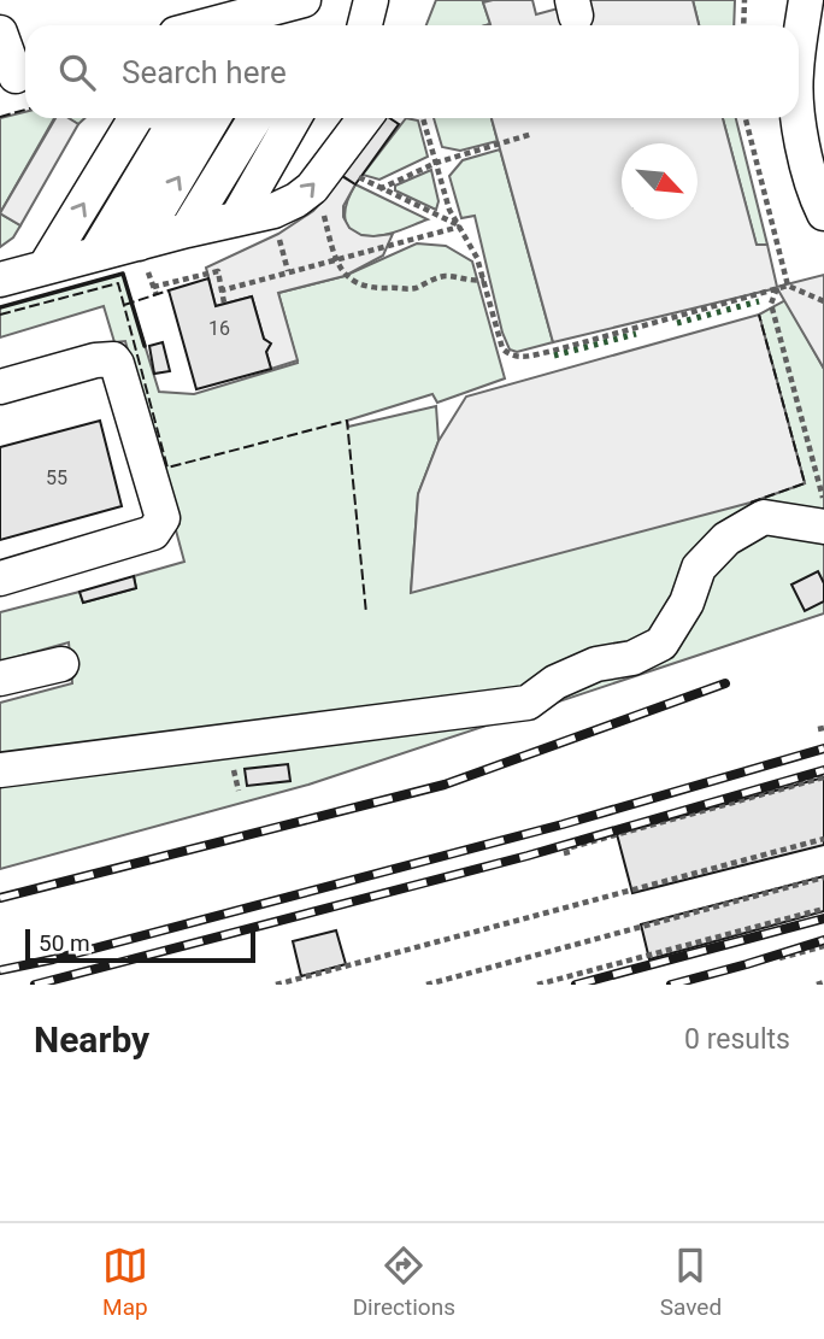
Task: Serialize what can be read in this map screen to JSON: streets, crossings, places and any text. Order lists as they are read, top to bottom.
{
  "house_numbers": ["16", "55"],
  "scale_bar": "50 m",
  "north": "bottom right",
  "page": {
    "search": "Search here",
    "scale": "50 m",
    "heading": ["Nearby", "0 results"],
    "nav": ["Map", "Directions", "Saved"]
  }
}
